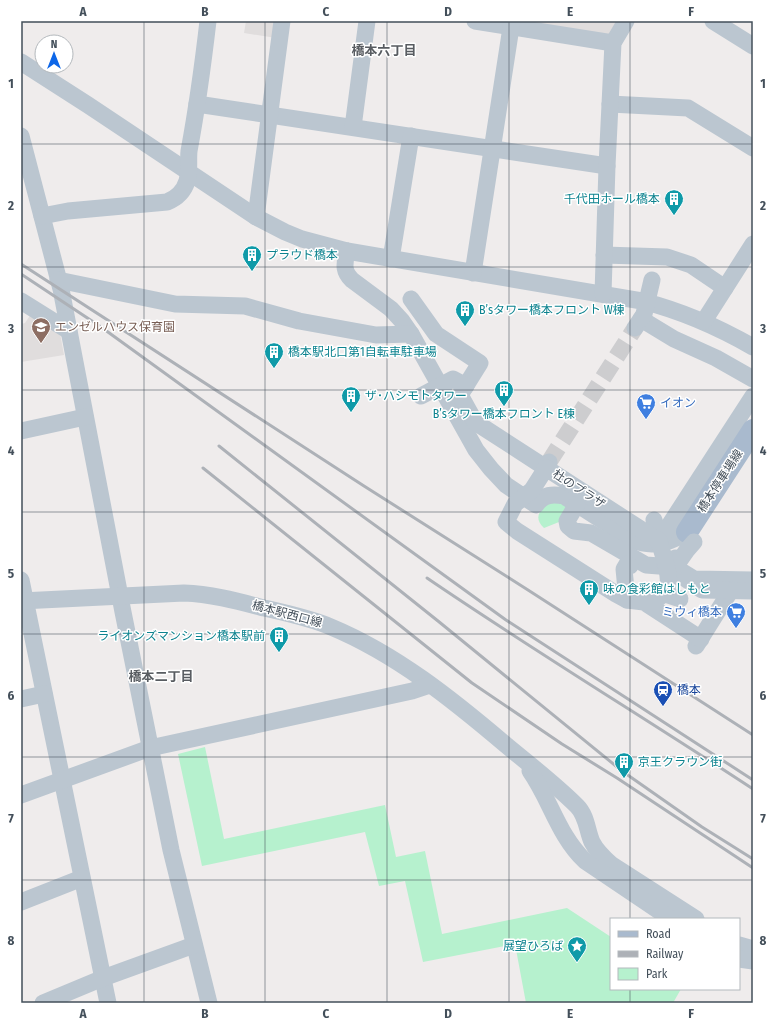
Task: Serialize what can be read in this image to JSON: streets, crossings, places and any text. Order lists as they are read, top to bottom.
{
  "streets": {
    "main road": ["橋本停車場線"],
    "street": ["杜のプラザ", "橋本駅西口線"]
  },
  "districts": ["橋本六丁目", "橋本二丁目"],
  "places": {
    "building": [
      "千代田ホール橋本",
      "プラウド橋本",
      "B’sタワー橋本フロント W棟",
      "橋本駅北口第1自転車駐車場",
      "B’sタワー橋本フロント E棟",
      "ザ･ハシモトタワー",
      "味の食彩館はしもと",
      "ライオンズマンション橋本駅前",
      "京王クラウン街"
    ],
    "school or university": ["エンゼルハウス保育園"],
    "supermarket": ["イオン", "ミウィ橋本"],
    "station": ["橋本"],
    "place": ["展望ひろば"]
  },
  "legend": ["Road", "Railway", "Park"],
  "north": "top",
  "grid": {
    "columns": [
      "A",
      "B",
      "C",
      "D",
      "E",
      "F"
    ],
    "rows": [
      "1",
      "2",
      "3",
      "4",
      "5",
      "6",
      "7",
      "8"
    ]
  }
}
